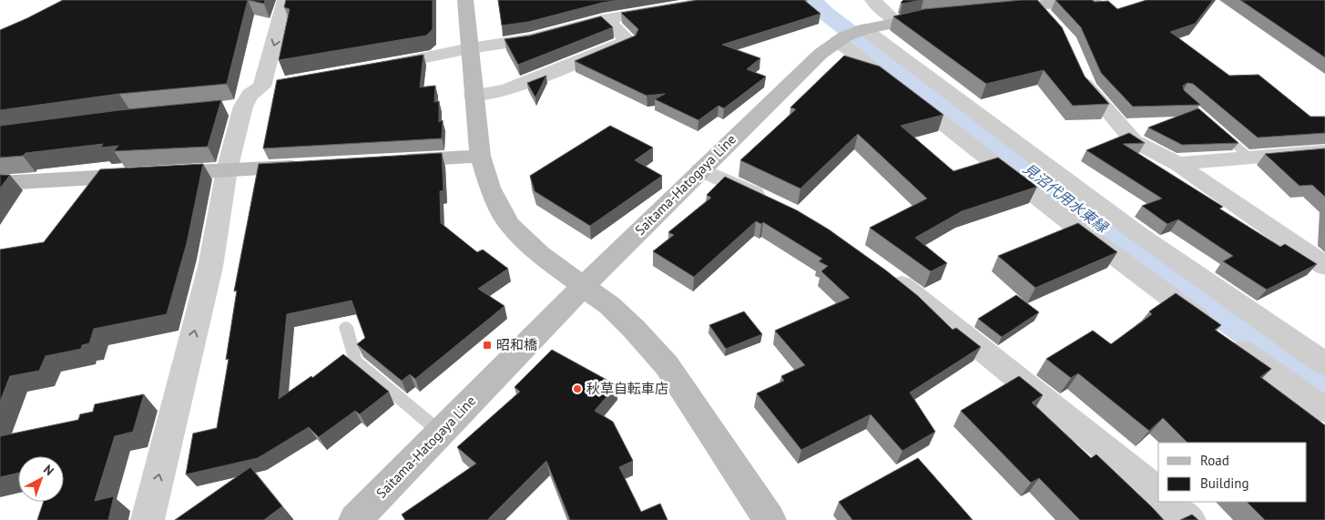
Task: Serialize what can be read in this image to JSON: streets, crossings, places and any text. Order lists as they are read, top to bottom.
{
  "streets": {
    "street": ["Saitama-Hatogaya Line"]
  },
  "water": ["見沼代用水東縁"],
  "places": {
    "transit": ["昭和橋"],
    "other": ["秋草自転車店"]
  },
  "legend": ["Road", "Building"],
  "north": "top right"
}
